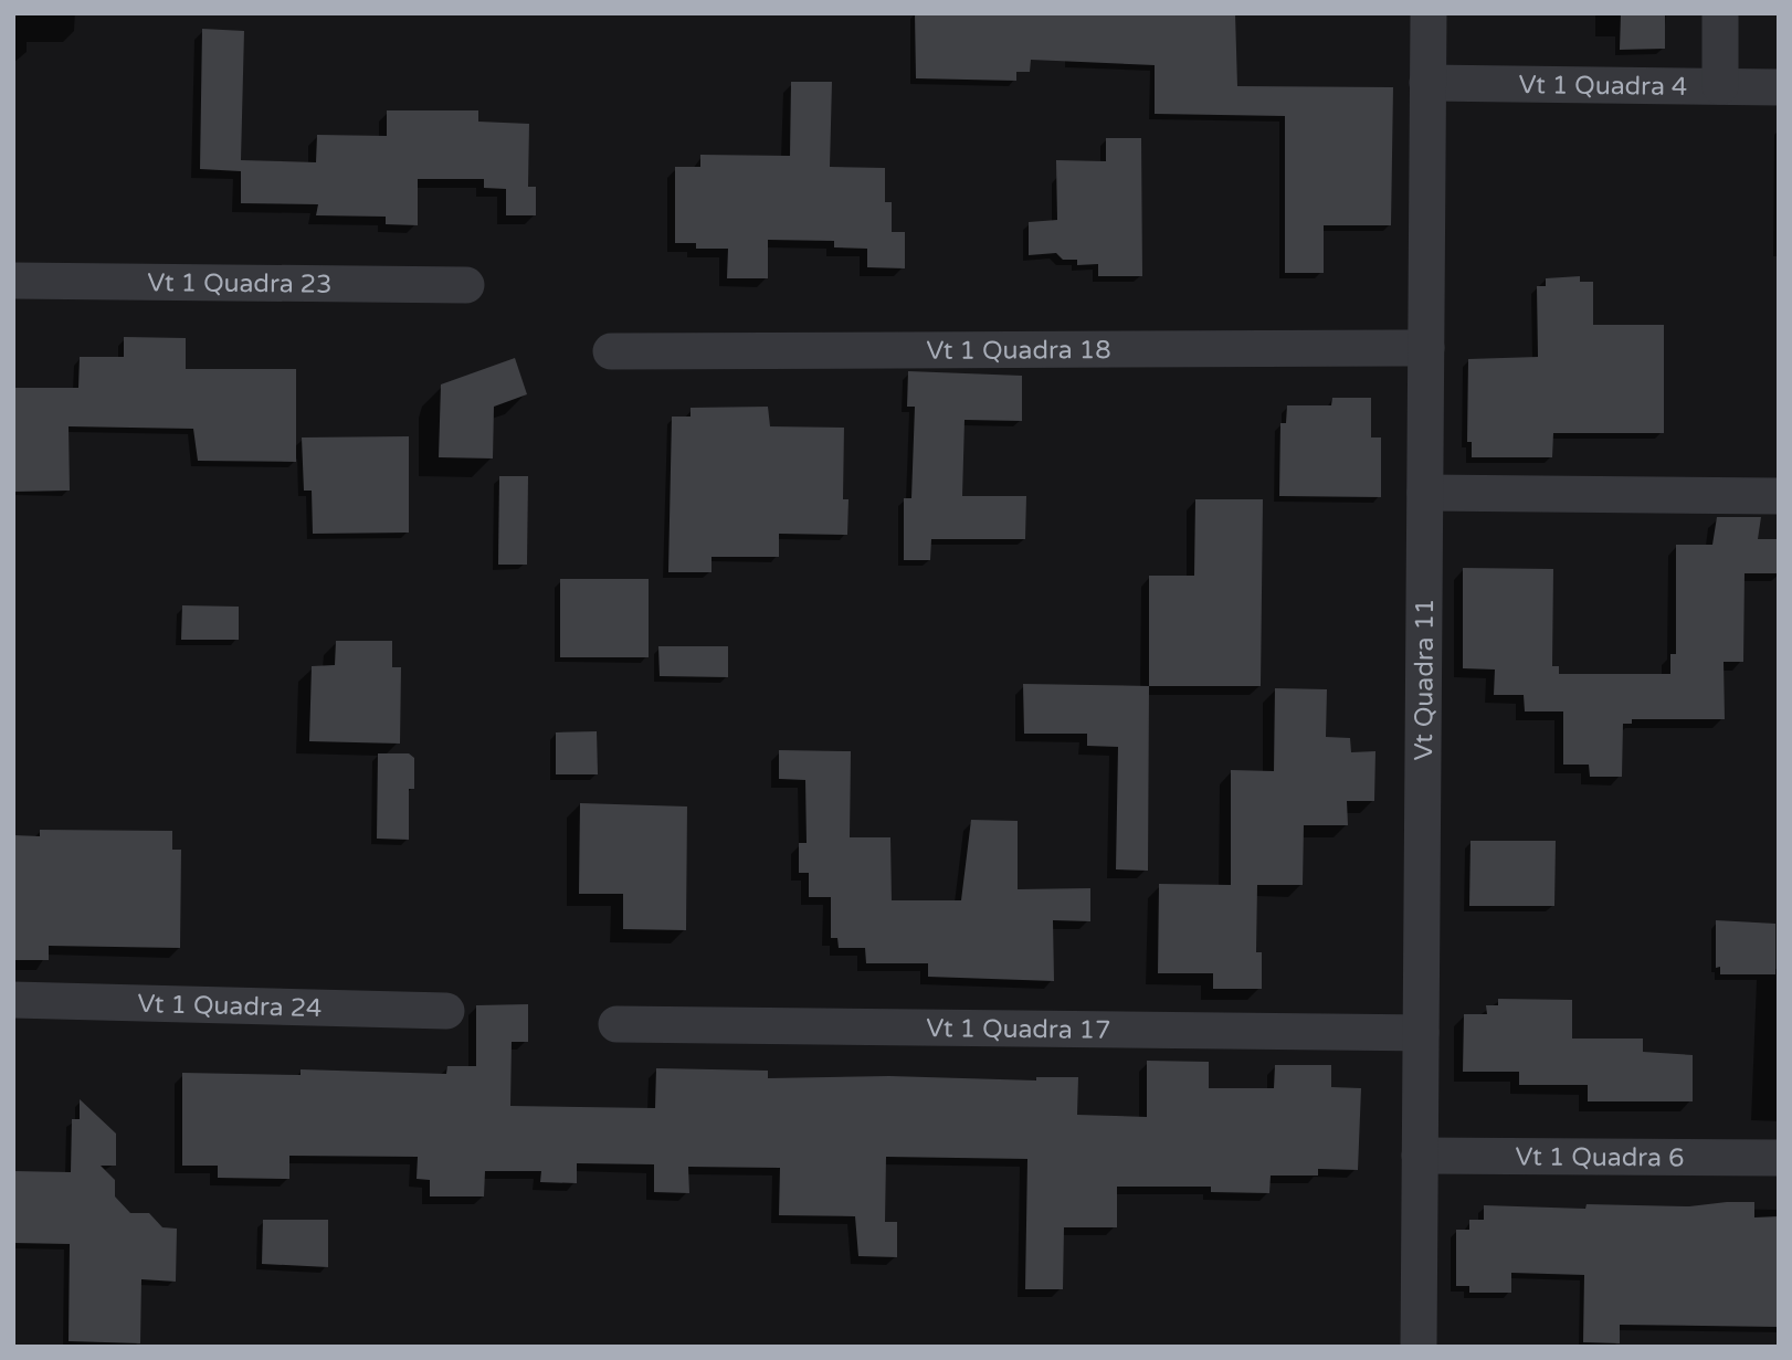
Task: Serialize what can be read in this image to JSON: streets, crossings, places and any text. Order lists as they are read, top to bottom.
{
  "streets": {
    "street": [
      "Vt 1 Quadra 4",
      "Vt 1 Quadra 23",
      "Vt 1 Quadra 18",
      "Vt Quadra 11",
      "Vt 1 Quadra 24",
      "Vt 1 Quadra 17",
      "Vt 1 Quadra 6"
    ]
  },
  "crossings": [
    ["Vt 1 Quadra 4", "Vt Quadra 11"],
    ["Vt 1 Quadra 18", "Vt Quadra 11"],
    ["Vt Quadra 11", "Vt 1 Quadra 17"],
    ["Vt Quadra 11", "Vt 1 Quadra 6"]
  ]
}
